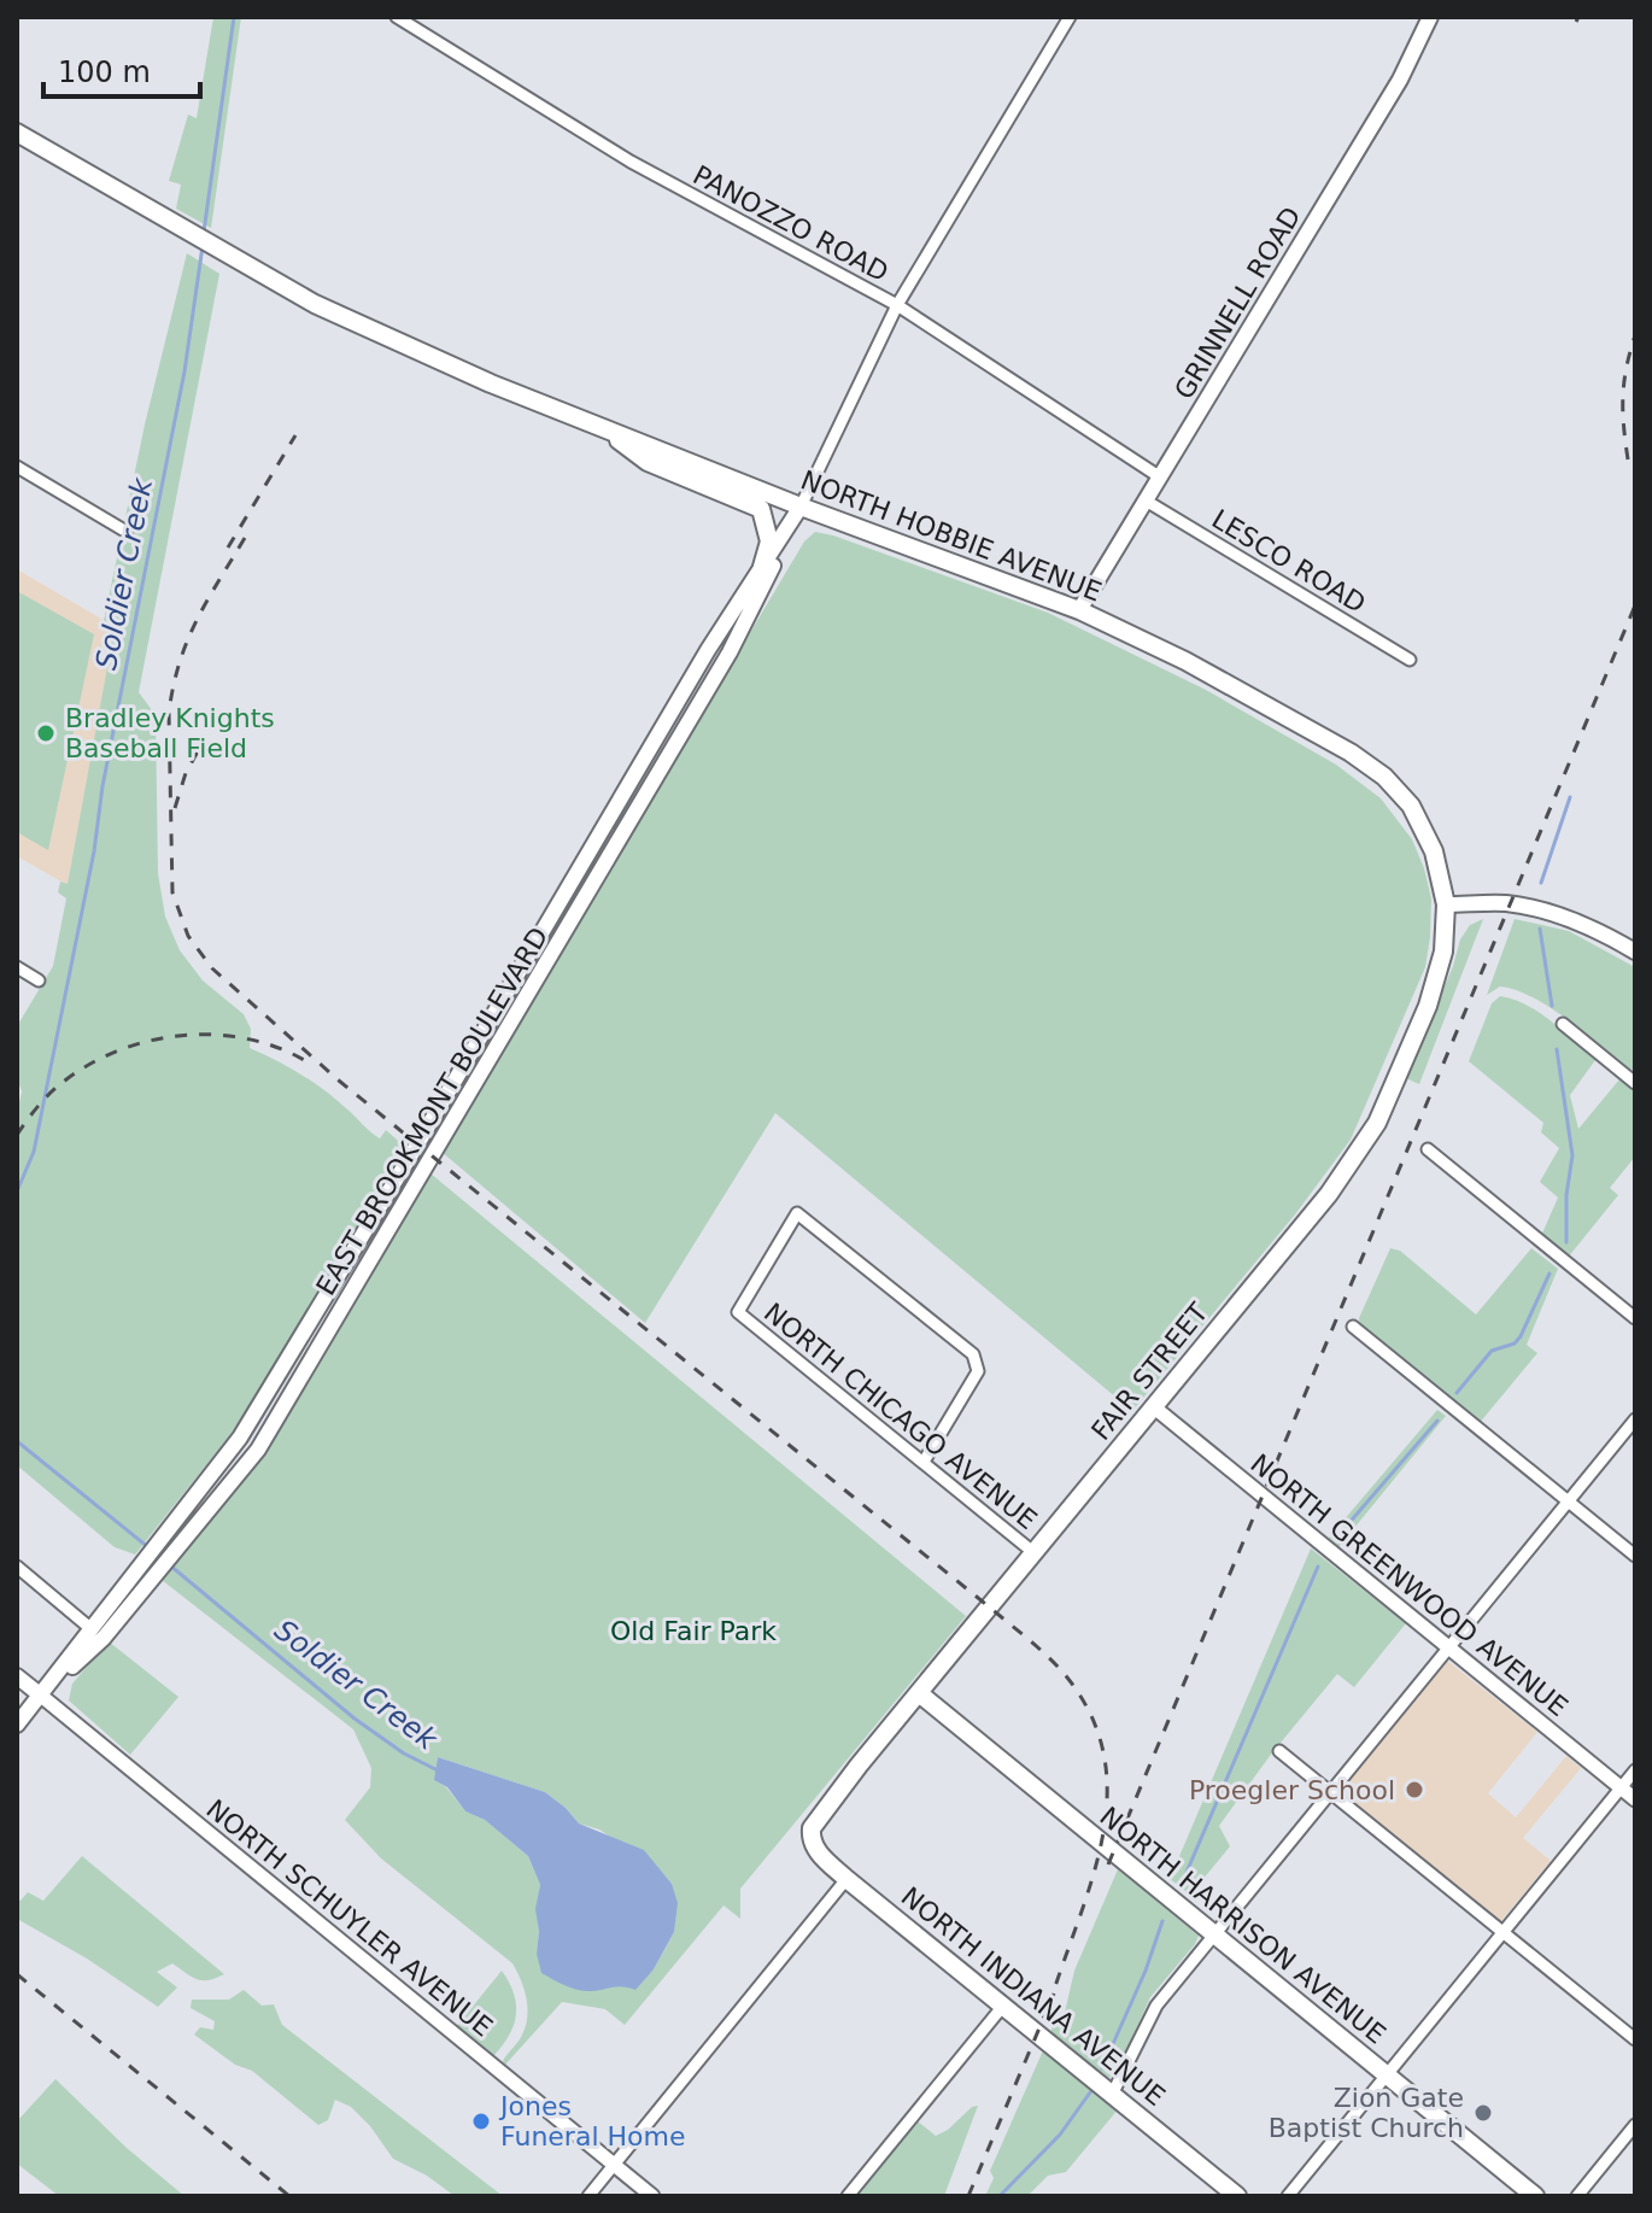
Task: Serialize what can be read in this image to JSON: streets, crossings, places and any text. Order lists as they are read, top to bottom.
{
  "streets": {
    "main road": [
      "GRINNELL ROAD",
      "NORTH HOBBIE AVENUE",
      "EAST BROOKMONT BOULEVARD",
      "FAIR STREET",
      "NORTH SCHUYLER AVENUE",
      "NORTH HARRISON AVENUE",
      "NORTH INDIANA AVENUE"
    ],
    "street": [
      "PANOZZO ROAD",
      "LESCO ROAD",
      "NORTH CHICAGO AVENUE",
      "NORTH GREENWOOD AVENUE"
    ]
  },
  "crossings": [
    ["PANOZZO ROAD", "GRINNELL ROAD"],
    ["PANOZZO ROAD", "EAST BROOKMONT BOULEVARD"],
    ["GRINNELL ROAD", "NORTH HOBBIE AVENUE"],
    ["GRINNELL ROAD", "LESCO ROAD"],
    ["NORTH HOBBIE AVENUE", "EAST BROOKMONT BOULEVARD"],
    ["NORTH HOBBIE AVENUE", "FAIR STREET"],
    ["EAST BROOKMONT BOULEVARD", "NORTH SCHUYLER AVENUE"],
    ["FAIR STREET", "NORTH CHICAGO AVENUE"],
    ["FAIR STREET", "NORTH GREENWOOD AVENUE"],
    ["FAIR STREET", "NORTH HARRISON AVENUE"],
    ["FAIR STREET", "NORTH INDIANA AVENUE"]
  ],
  "water": ["Soldier Creek"],
  "parks": ["Old Fair Park"],
  "places": [
    "Bradley Knights Baseball Field",
    "Proegler School",
    "Zion Gate Baptist Church",
    "Jones Funeral Home"
  ],
  "scale_bar": "100 m"
}
